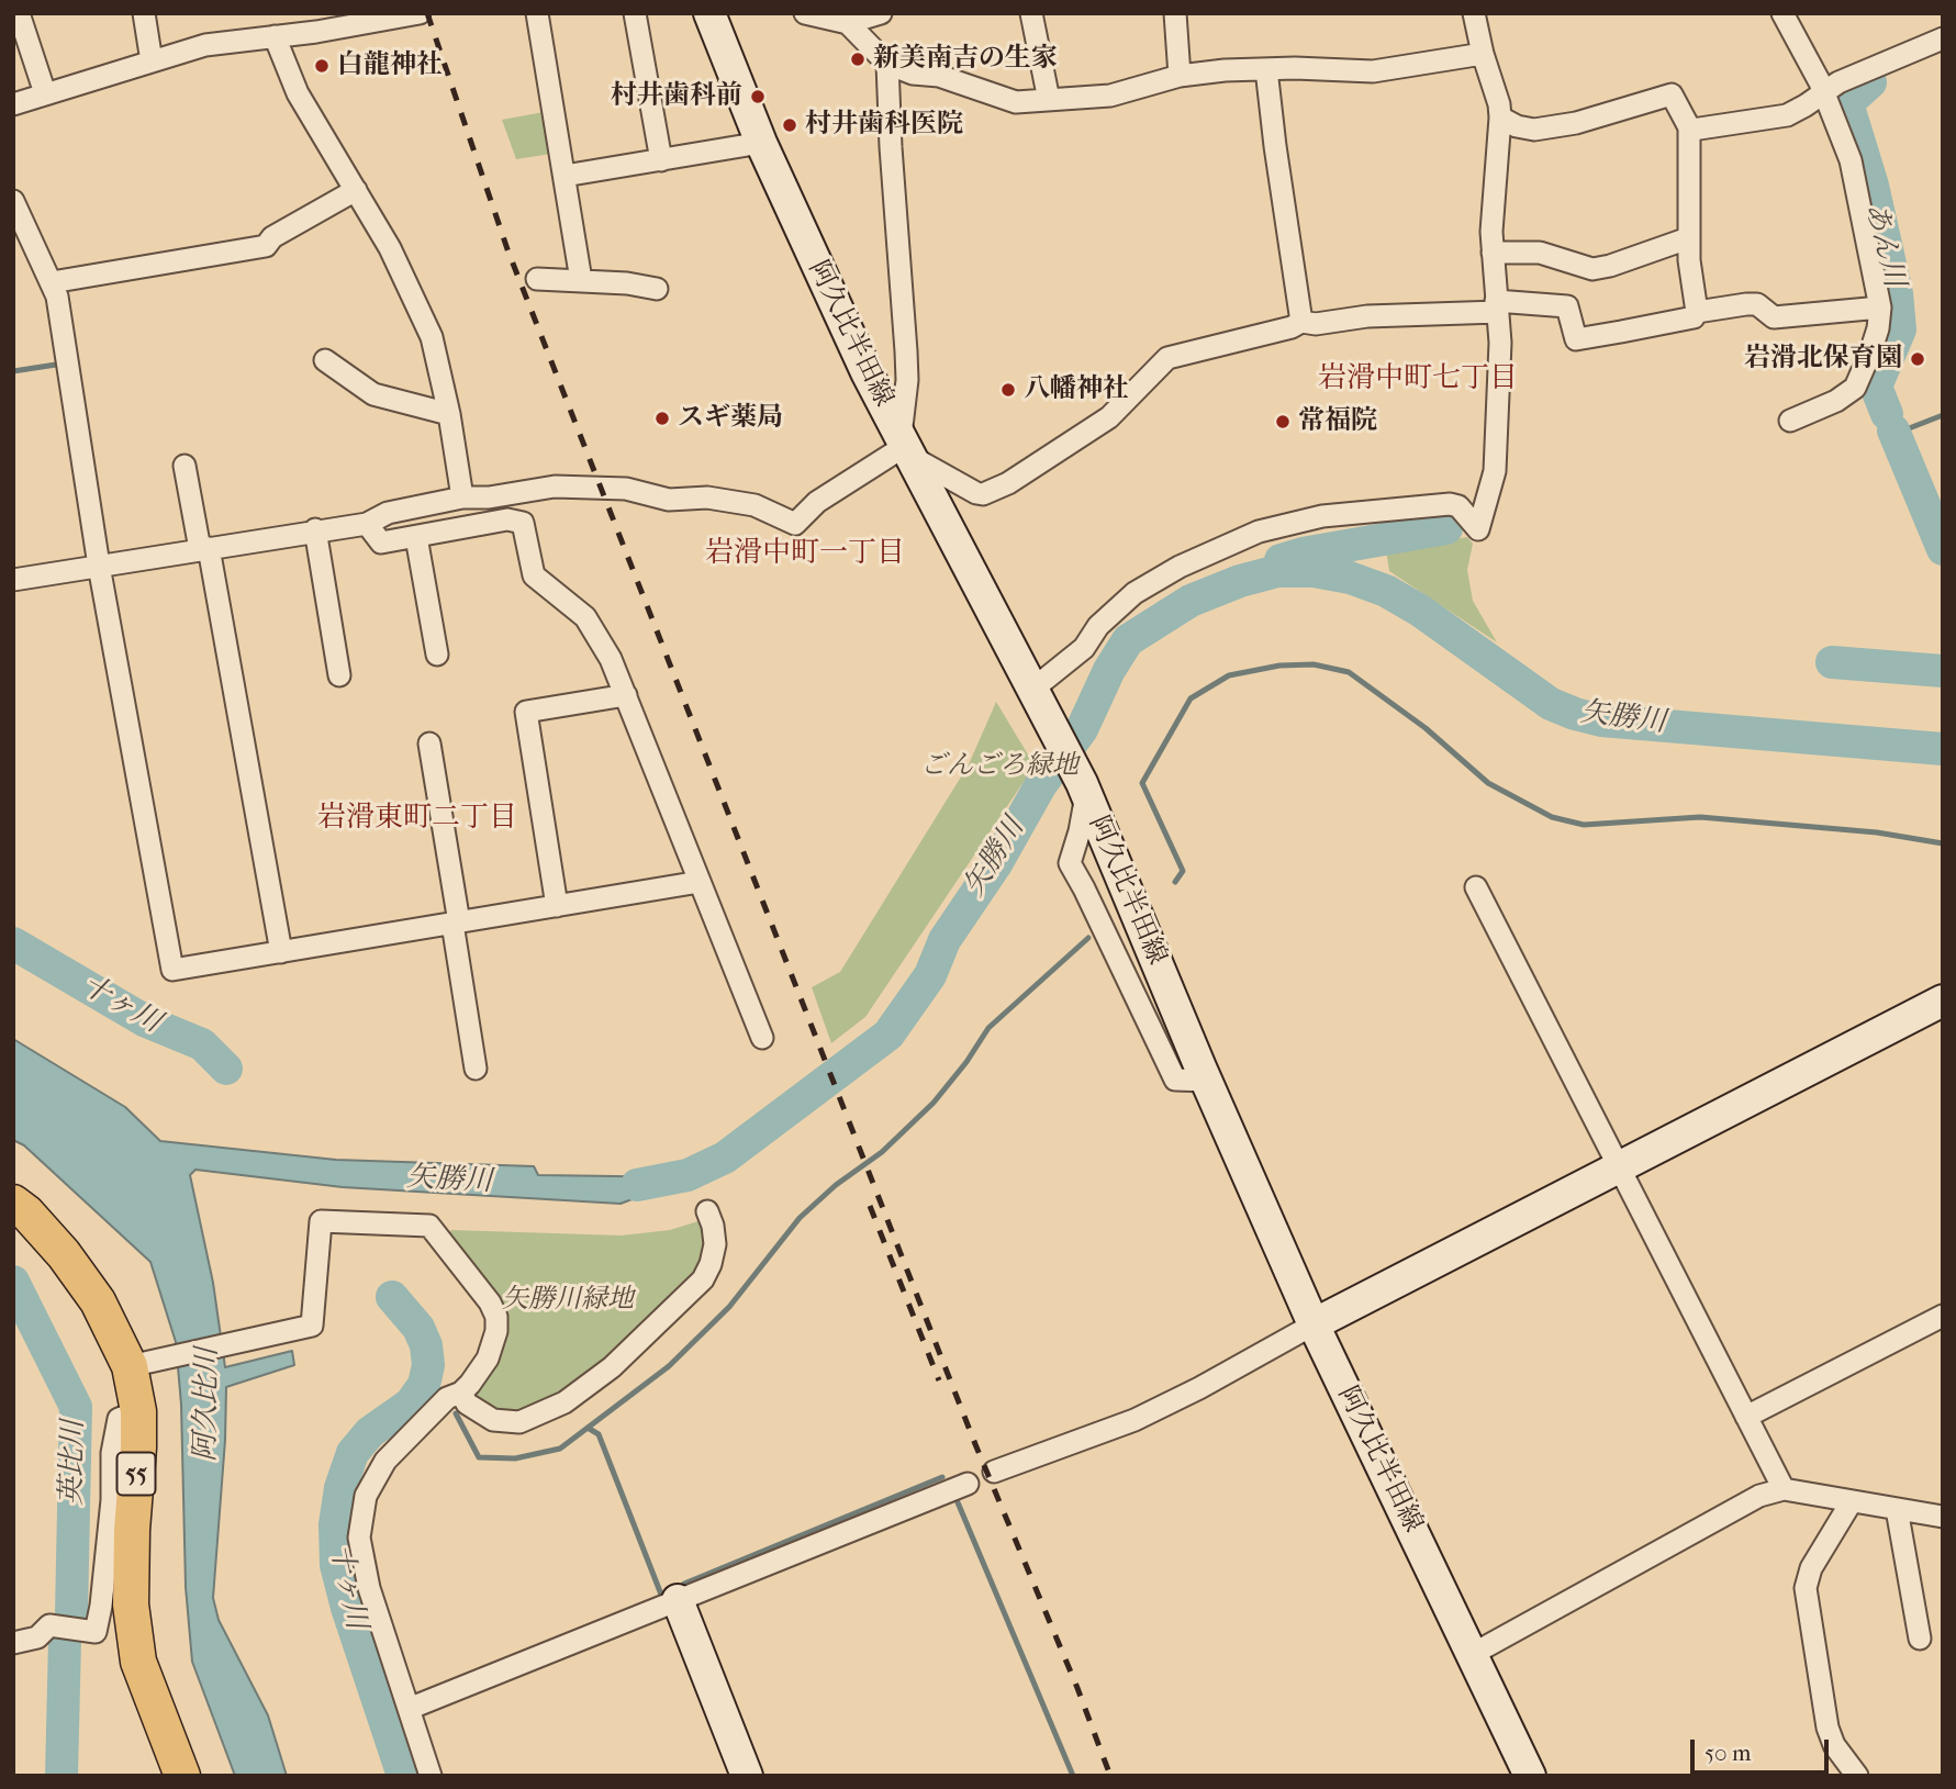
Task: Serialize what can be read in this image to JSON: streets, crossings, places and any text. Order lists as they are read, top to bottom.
{
  "streets": {
    "main road": ["阿久比半田線", "55"]
  },
  "districts": ["岩滑中町七丁目", "岩滑中町一丁目", "岩滑東町二丁目"],
  "water": [
    "あん川",
    "矢勝川",
    "十ヶ川",
    "阿久比川",
    "英比川"
  ],
  "parks": ["ごんごろ緑地", "矢勝川緑地"],
  "places": [
    "新美南吉の生家",
    "白龍神社",
    "村井歯科前",
    "村井歯科医院",
    "岩滑北保育園",
    "八幡神社",
    "スギ薬局",
    "常福院"
  ],
  "scale_bar": "50 m"
}
